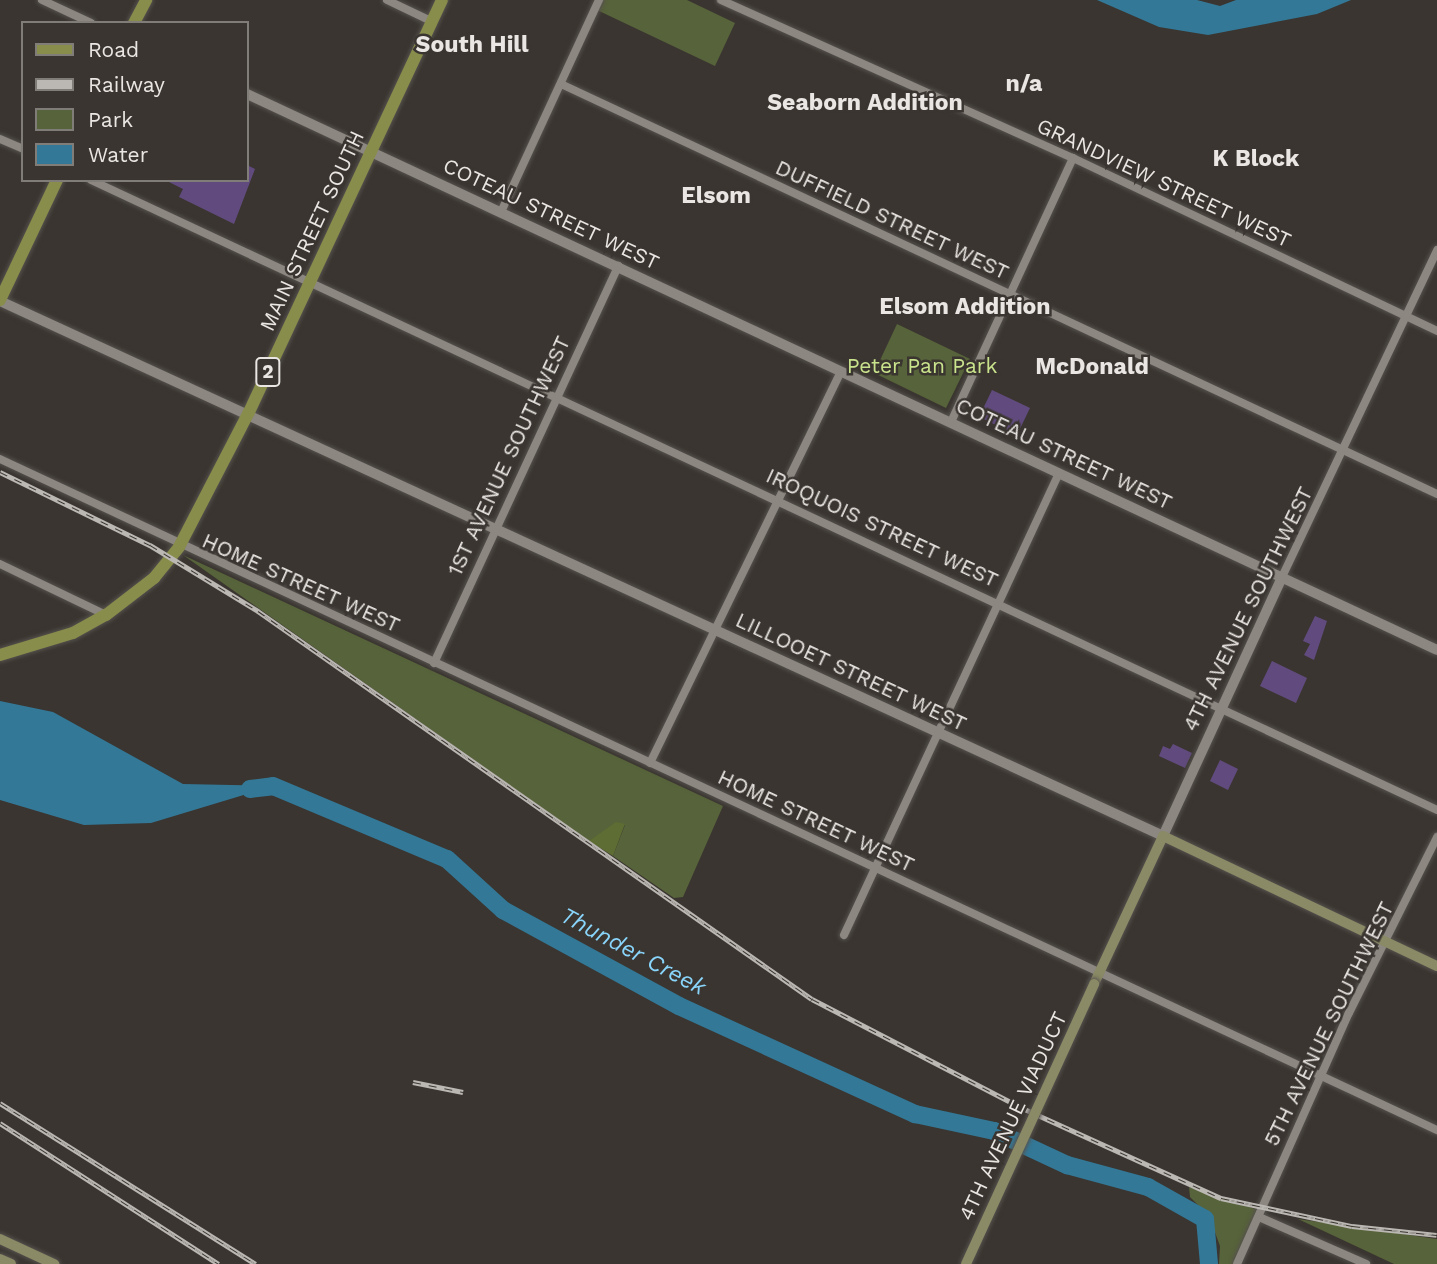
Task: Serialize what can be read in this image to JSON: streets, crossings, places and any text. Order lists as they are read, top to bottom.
{
  "streets": {
    "main road": [
      "MAIN STREET SOUTH",
      "2",
      "4TH AVENUE SOUTHWEST",
      "LILLOOET STREET WEST",
      "4TH AVENUE VIADUCT"
    ],
    "street": [
      "GRANDVIEW STREET WEST",
      "COTEAU STREET WEST",
      "DUFFIELD STREET WEST",
      "1ST AVENUE SOUTHWEST",
      "IROQUOIS STREET WEST",
      "HOME STREET WEST",
      "5TH AVENUE SOUTHWEST"
    ]
  },
  "crossings": [
    ["GRANDVIEW STREET WEST", "4TH AVENUE SOUTHWEST"],
    ["COTEAU STREET WEST", "MAIN STREET SOUTH"],
    ["COTEAU STREET WEST", "1ST AVENUE SOUTHWEST"],
    ["COTEAU STREET WEST", "4TH AVENUE SOUTHWEST"],
    ["DUFFIELD STREET WEST", "4TH AVENUE SOUTHWEST"],
    ["MAIN STREET SOUTH", "IROQUOIS STREET WEST"],
    ["MAIN STREET SOUTH", "HOME STREET WEST"],
    ["MAIN STREET SOUTH", "LILLOOET STREET WEST"],
    ["1ST AVENUE SOUTHWEST", "IROQUOIS STREET WEST"],
    ["1ST AVENUE SOUTHWEST", "HOME STREET WEST"],
    ["1ST AVENUE SOUTHWEST", "LILLOOET STREET WEST"],
    ["IROQUOIS STREET WEST", "4TH AVENUE SOUTHWEST"],
    ["HOME STREET WEST", "4TH AVENUE SOUTHWEST"],
    ["HOME STREET WEST", "5TH AVENUE SOUTHWEST"],
    ["4TH AVENUE SOUTHWEST", "LILLOOET STREET WEST"],
    ["4TH AVENUE SOUTHWEST", "4TH AVENUE VIADUCT"],
    ["LILLOOET STREET WEST", "5TH AVENUE SOUTHWEST"]
  ],
  "districts": [
    "South Hill",
    "n/a",
    "Seaborn Addition",
    "K Block",
    "Elsom",
    "Elsom Addition",
    "McDonald"
  ],
  "water": ["Thunder Creek"],
  "parks": ["Peter Pan Park"],
  "legend": [
    "Road",
    "Railway",
    "Park",
    "Water"
  ]
}
